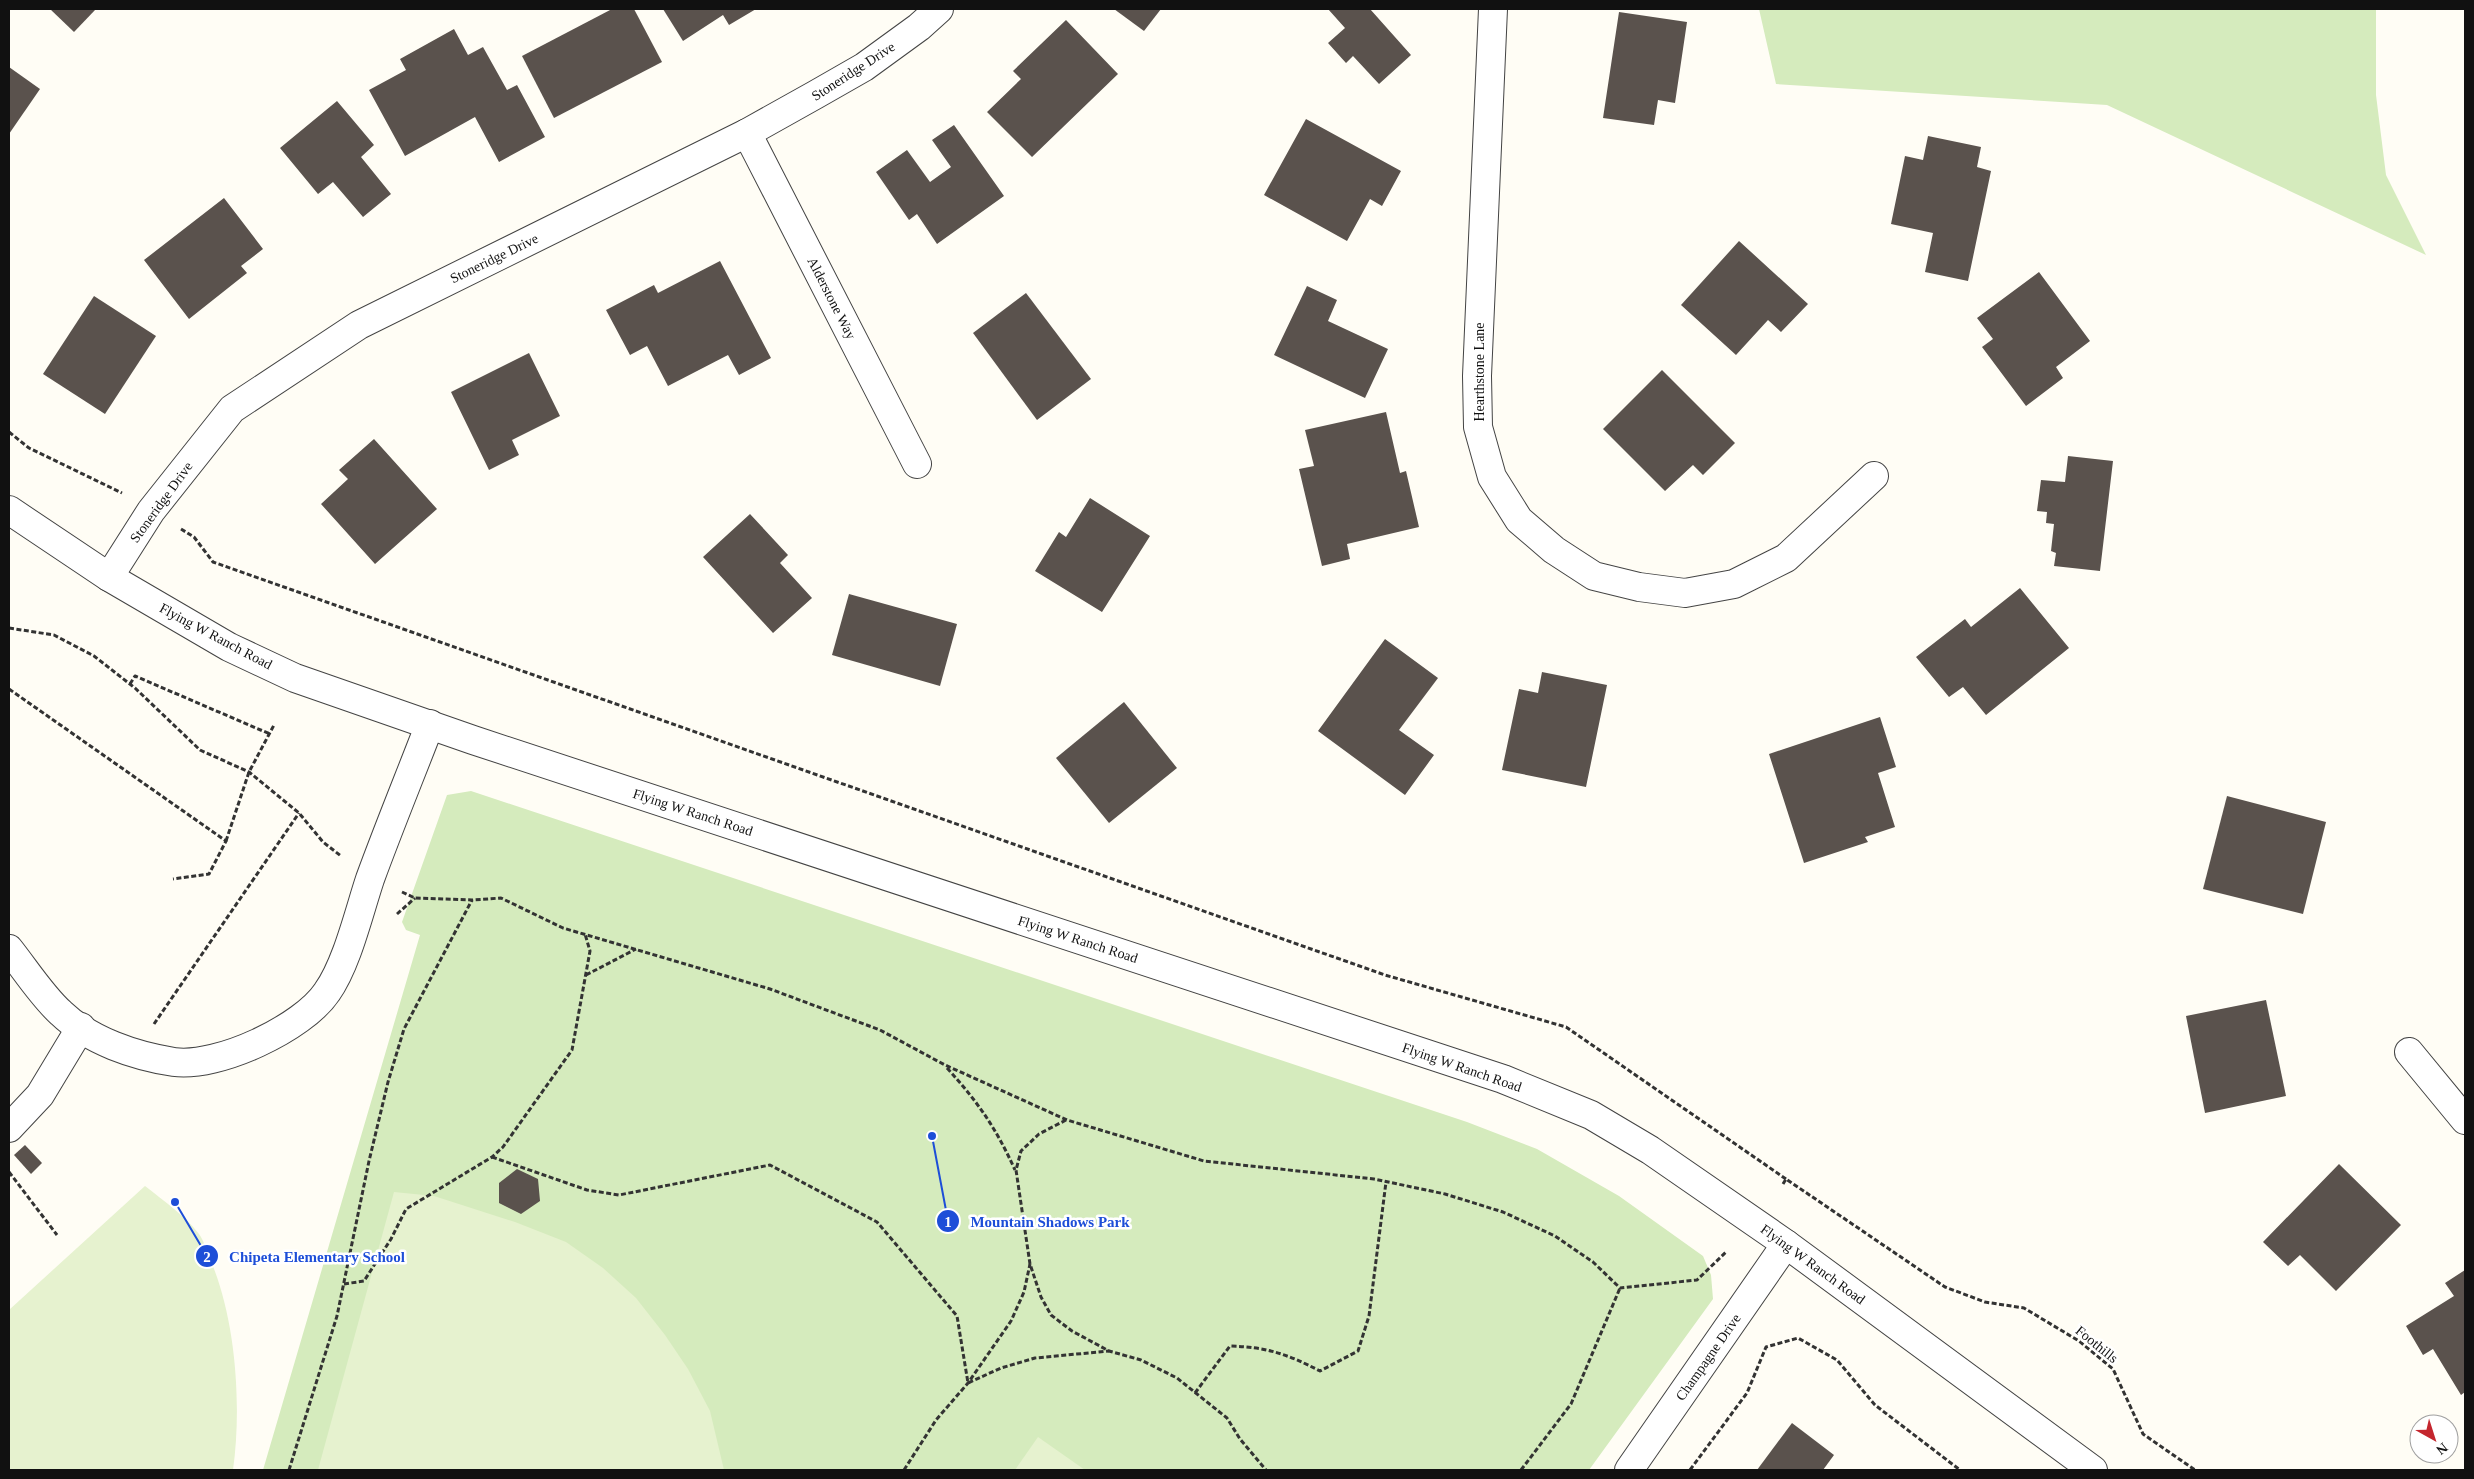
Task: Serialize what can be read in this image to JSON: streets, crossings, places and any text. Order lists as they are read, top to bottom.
{
  "streets": {
    "street": [
      "Stoneridge Drive",
      "Alderstone Way",
      "Hearthstone Lane",
      "Flying W Ranch Road",
      "Champagne Drive"
    ],
    "path": ["Foothills"]
  },
  "crossings": [
    ["Stoneridge Drive", "Alderstone Way"],
    ["Stoneridge Drive", "Flying W Ranch Road"],
    ["Stoneridge Drive", "Foothills"],
    ["Flying W Ranch Road", "Champagne Drive"]
  ],
  "places": ["Mountain Shadows Park", "Chipeta Elementary School"],
  "north": "bottom right"
}
